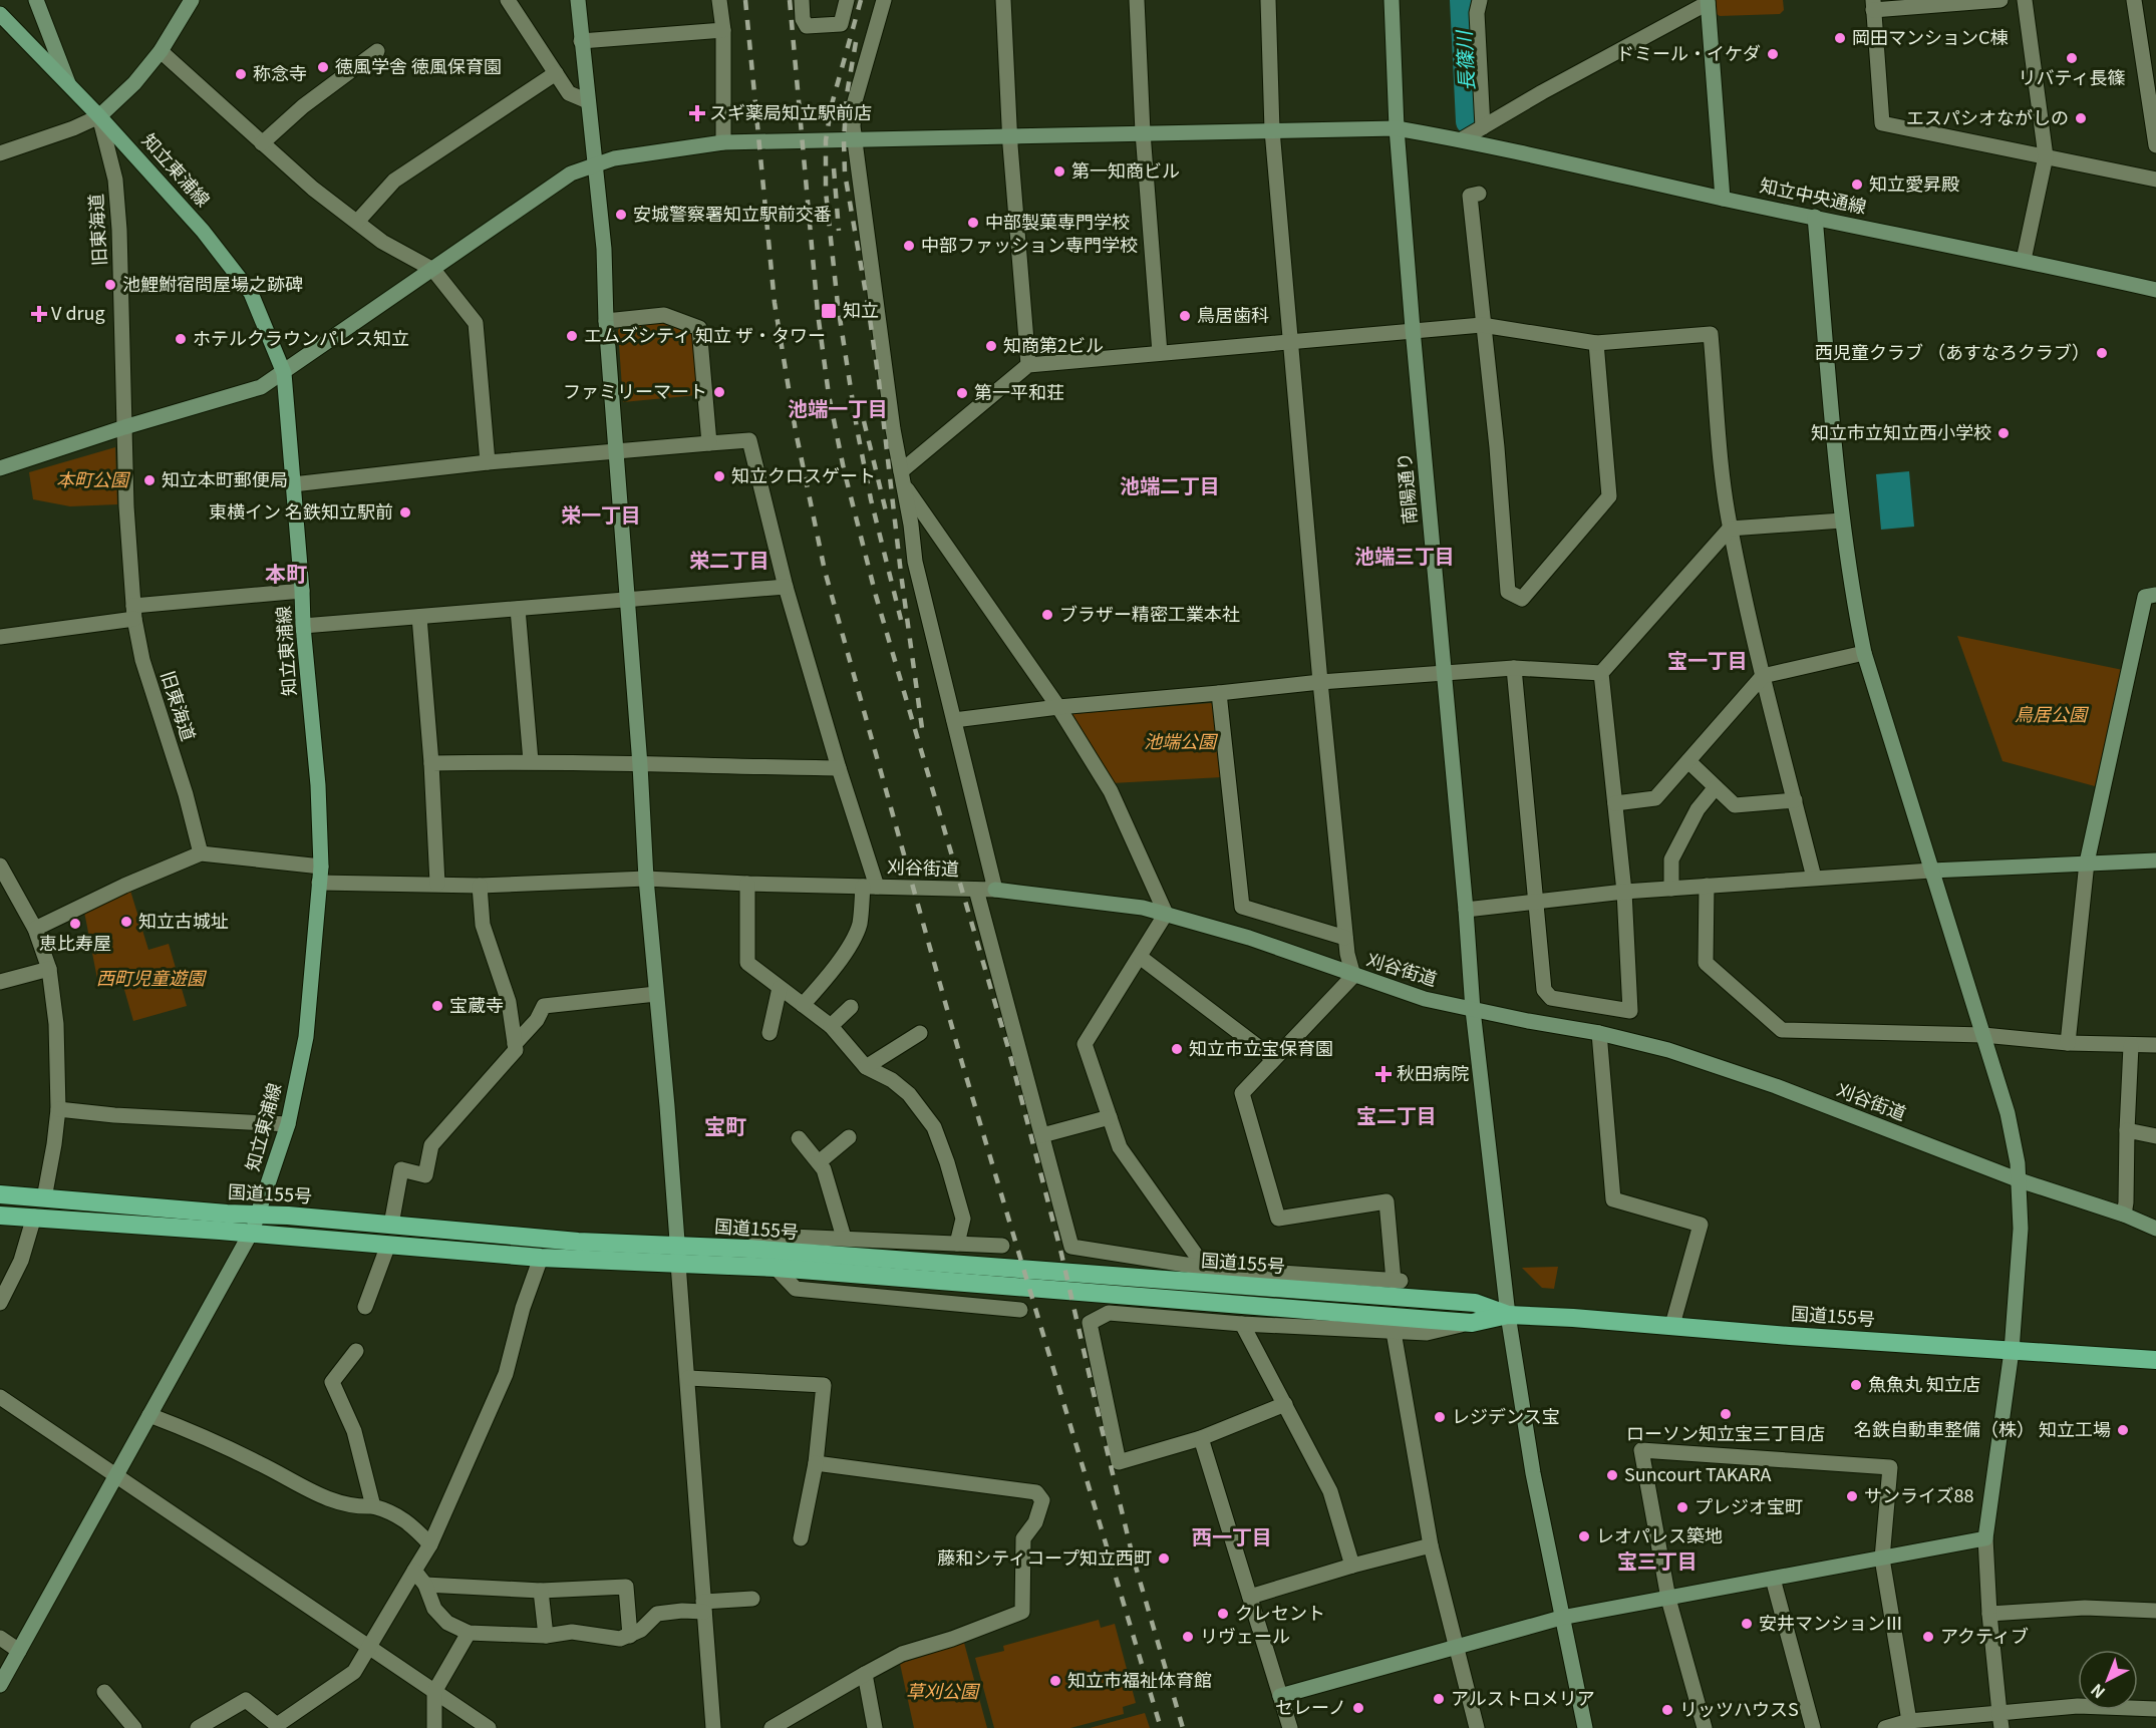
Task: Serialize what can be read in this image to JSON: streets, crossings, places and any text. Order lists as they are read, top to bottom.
{
  "streets": {
    "highway": ["国道155号"],
    "main road": ["知立東浦線"],
    "street": [
      "知立中央通線",
      "旧東海道",
      "南陽通り",
      "刈谷街道"
    ]
  },
  "crossings": [
    ["知立東浦線", "知立中央通線"],
    ["知立東浦線", "旧東海道"],
    ["知立東浦線", "刈谷街道"],
    ["知立東浦線", "国道155号"],
    ["知立中央通線", "旧東海道"],
    ["知立中央通線", "南陽通り"],
    ["旧東海道", "刈谷街道"],
    ["南陽通り", "刈谷街道"],
    ["南陽通り", "国道155号"]
  ],
  "districts": [
    "池端一丁目",
    "池端二丁目",
    "栄一丁目",
    "池端三丁目",
    "栄二丁目",
    "本町",
    "宝一丁目",
    "宝二丁目",
    "宝町",
    "西一丁目",
    "宝三丁目"
  ],
  "water": ["長篠川"],
  "parks": [
    "本町公園",
    "鳥居公園",
    "池端公園",
    "西町児童遊園",
    "草刈公園"
  ],
  "places": {
    "other": [
      "岡田マンションC棟",
      "ドミール・イケダ",
      "リバティ長篠",
      "徳風学舎 徳風保育園",
      "称念寺",
      "エスパシオながしの",
      "第一知商ビル",
      "知立愛昇殿",
      "安城警察署知立駅前交番",
      "中部製菓専門学校",
      "中部ファッション専門学校",
      "池鯉鮒宿問屋場之跡碑",
      "鳥居歯科",
      "エムズシティ 知立 ザ・タワー",
      "ホテルクラウンパレス知立",
      "知商第2ビル",
      "西児童クラブ （あすなろクラブ）",
      "ファミリーマート",
      "第一平和荘",
      "知立市立知立西小学校",
      "知立クロスゲート",
      "知立本町郵便局",
      "東横イン 名鉄知立駅前",
      "ブラザー精密工業本社",
      "知立古城址",
      "恵比寿屋",
      "宝蔵寺",
      "知立市立宝保育園",
      "魚魚丸 知立店",
      "ローソン知立宝三丁目店",
      "レジデンス宝",
      "名鉄自動車整備（株） 知立工場",
      "Suncourt TAKARA",
      "サンライズ88",
      "プレジオ宝町",
      "レオパレス築地",
      "藤和シティコープ知立西町",
      "クレセント",
      "安井マンションⅢ",
      "リヴェール",
      "アクティブ",
      "知立市福祉体育館",
      "アルストロメリア",
      "セレーノ",
      "リッツハウスS"
    ],
    "health": ["スギ薬局知立駅前店", "V drug", "秋田病院"],
    "transit": ["知立"]
  },
  "north": "bottom left"
}
